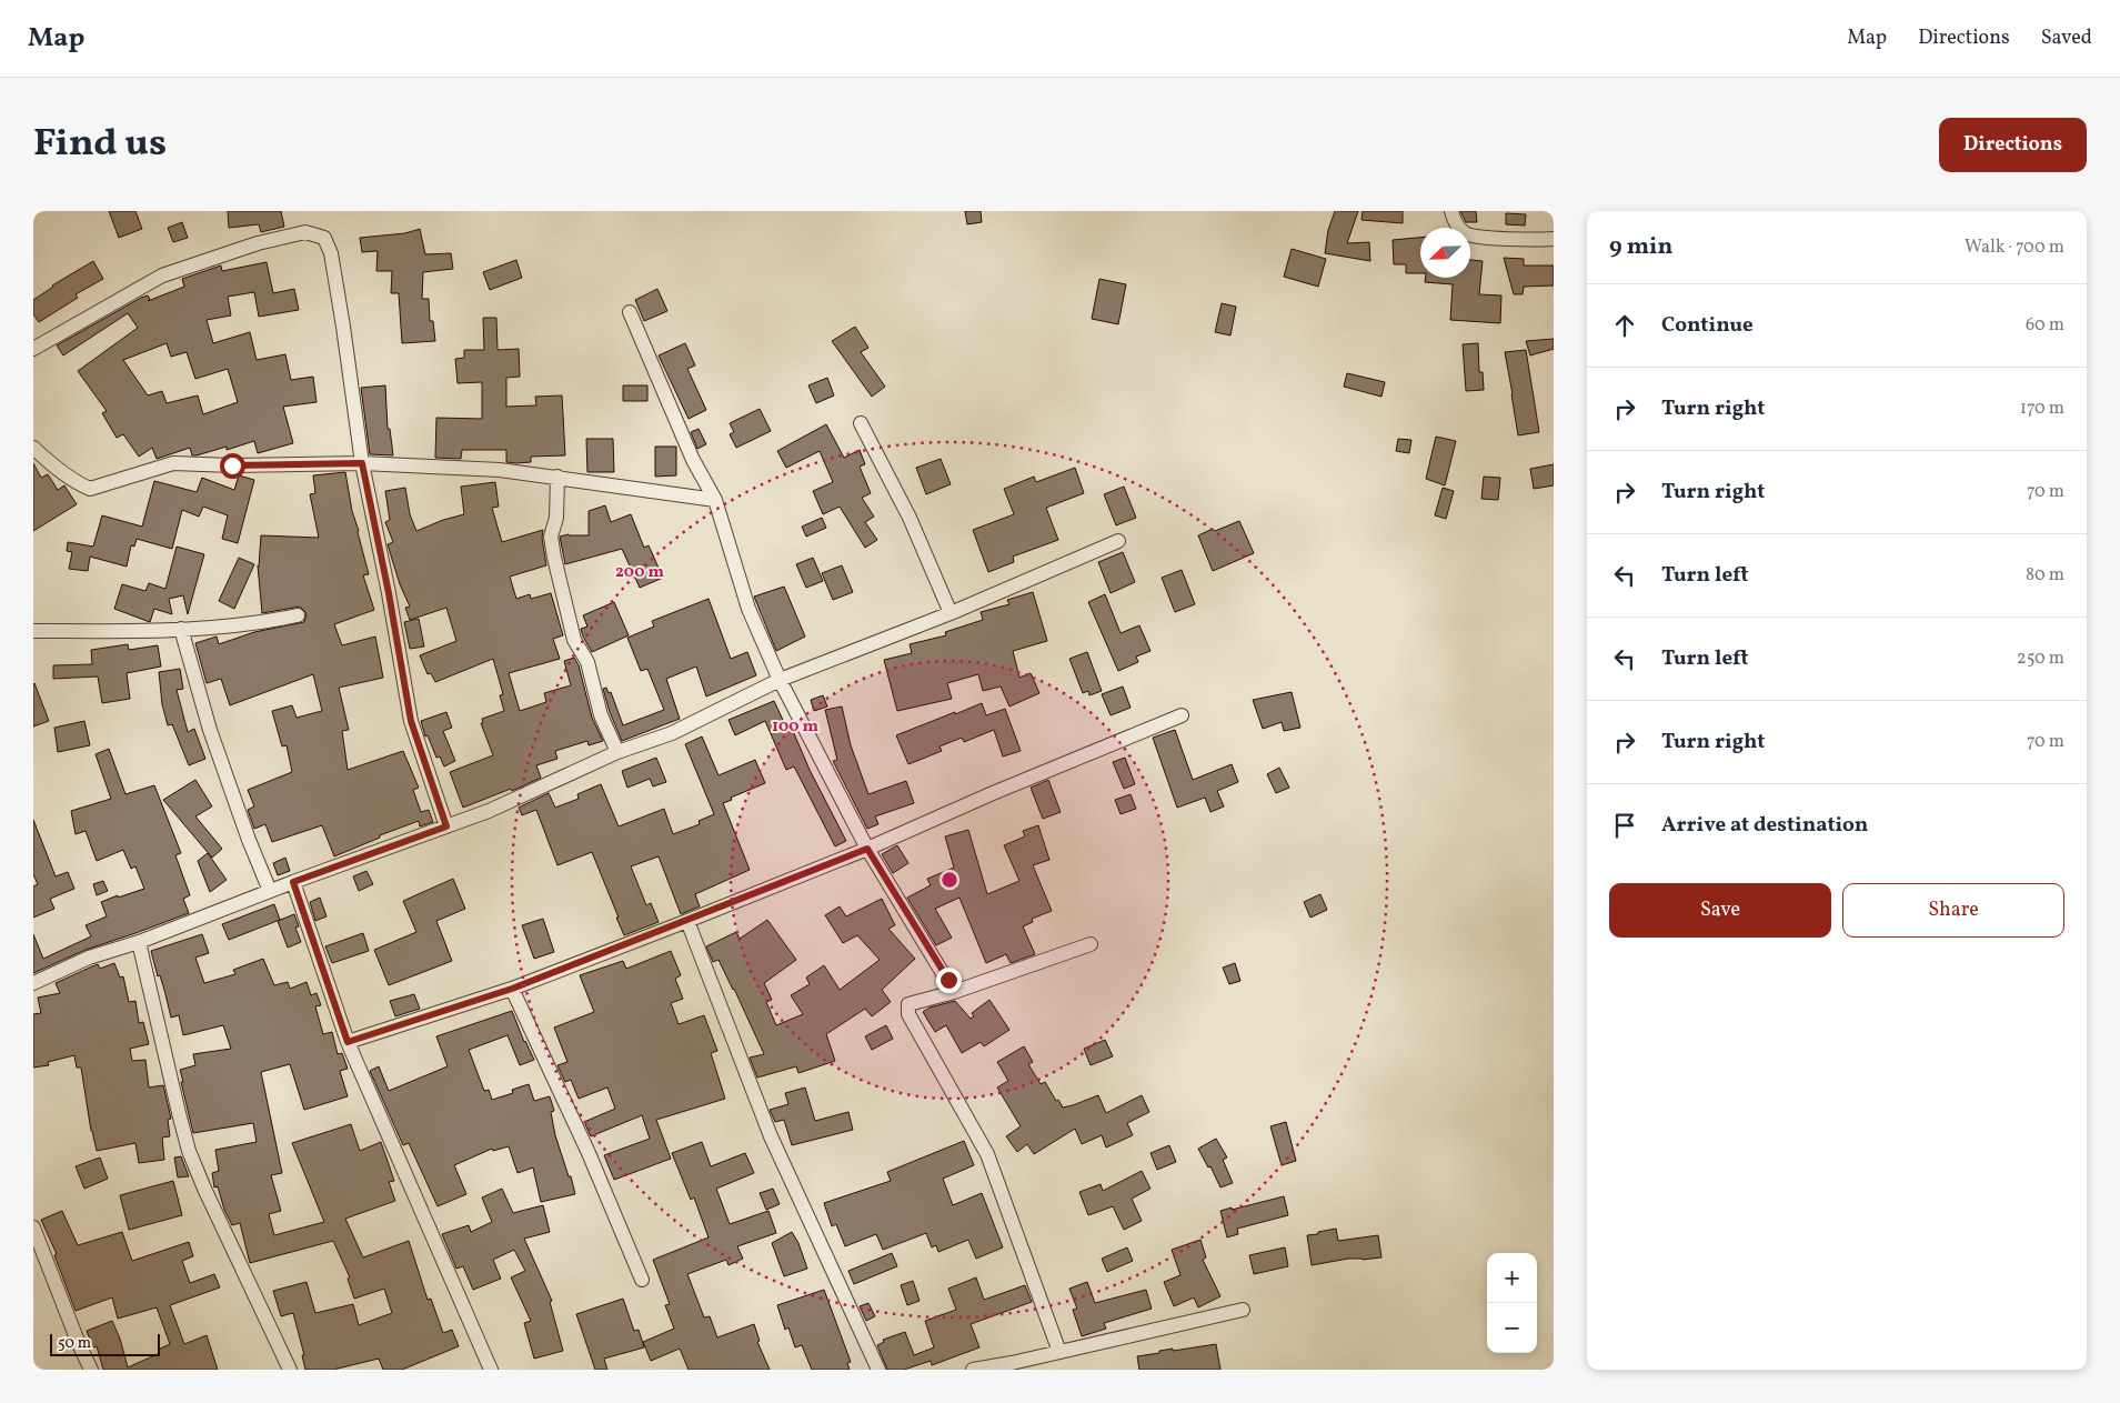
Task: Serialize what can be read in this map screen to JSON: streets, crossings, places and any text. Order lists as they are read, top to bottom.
{
  "scale_bar": "50 m",
  "north": "bottom left",
  "page": {
    "header": "Map",
    "nav": ["Map", "Directions", "Saved"],
    "title": "Find us",
    "buttons": [
      "Directions",
      ["Save", "Share"]
    ],
    "heading": ["9 min", "Walk · 700 m"],
    "list": [
      ["Continue", "60 m"],
      ["Turn right", "170 m"],
      ["Turn right", "70 m"],
      ["Turn left", "80 m"],
      ["Turn left", "250 m"],
      ["Turn right", "70 m"],
      "Arrive at destination"
    ],
    "map_buttons": ["+", "−"],
    "scale": "50 m"
  },
  "rings": ["200 m", "100 m"]
}
